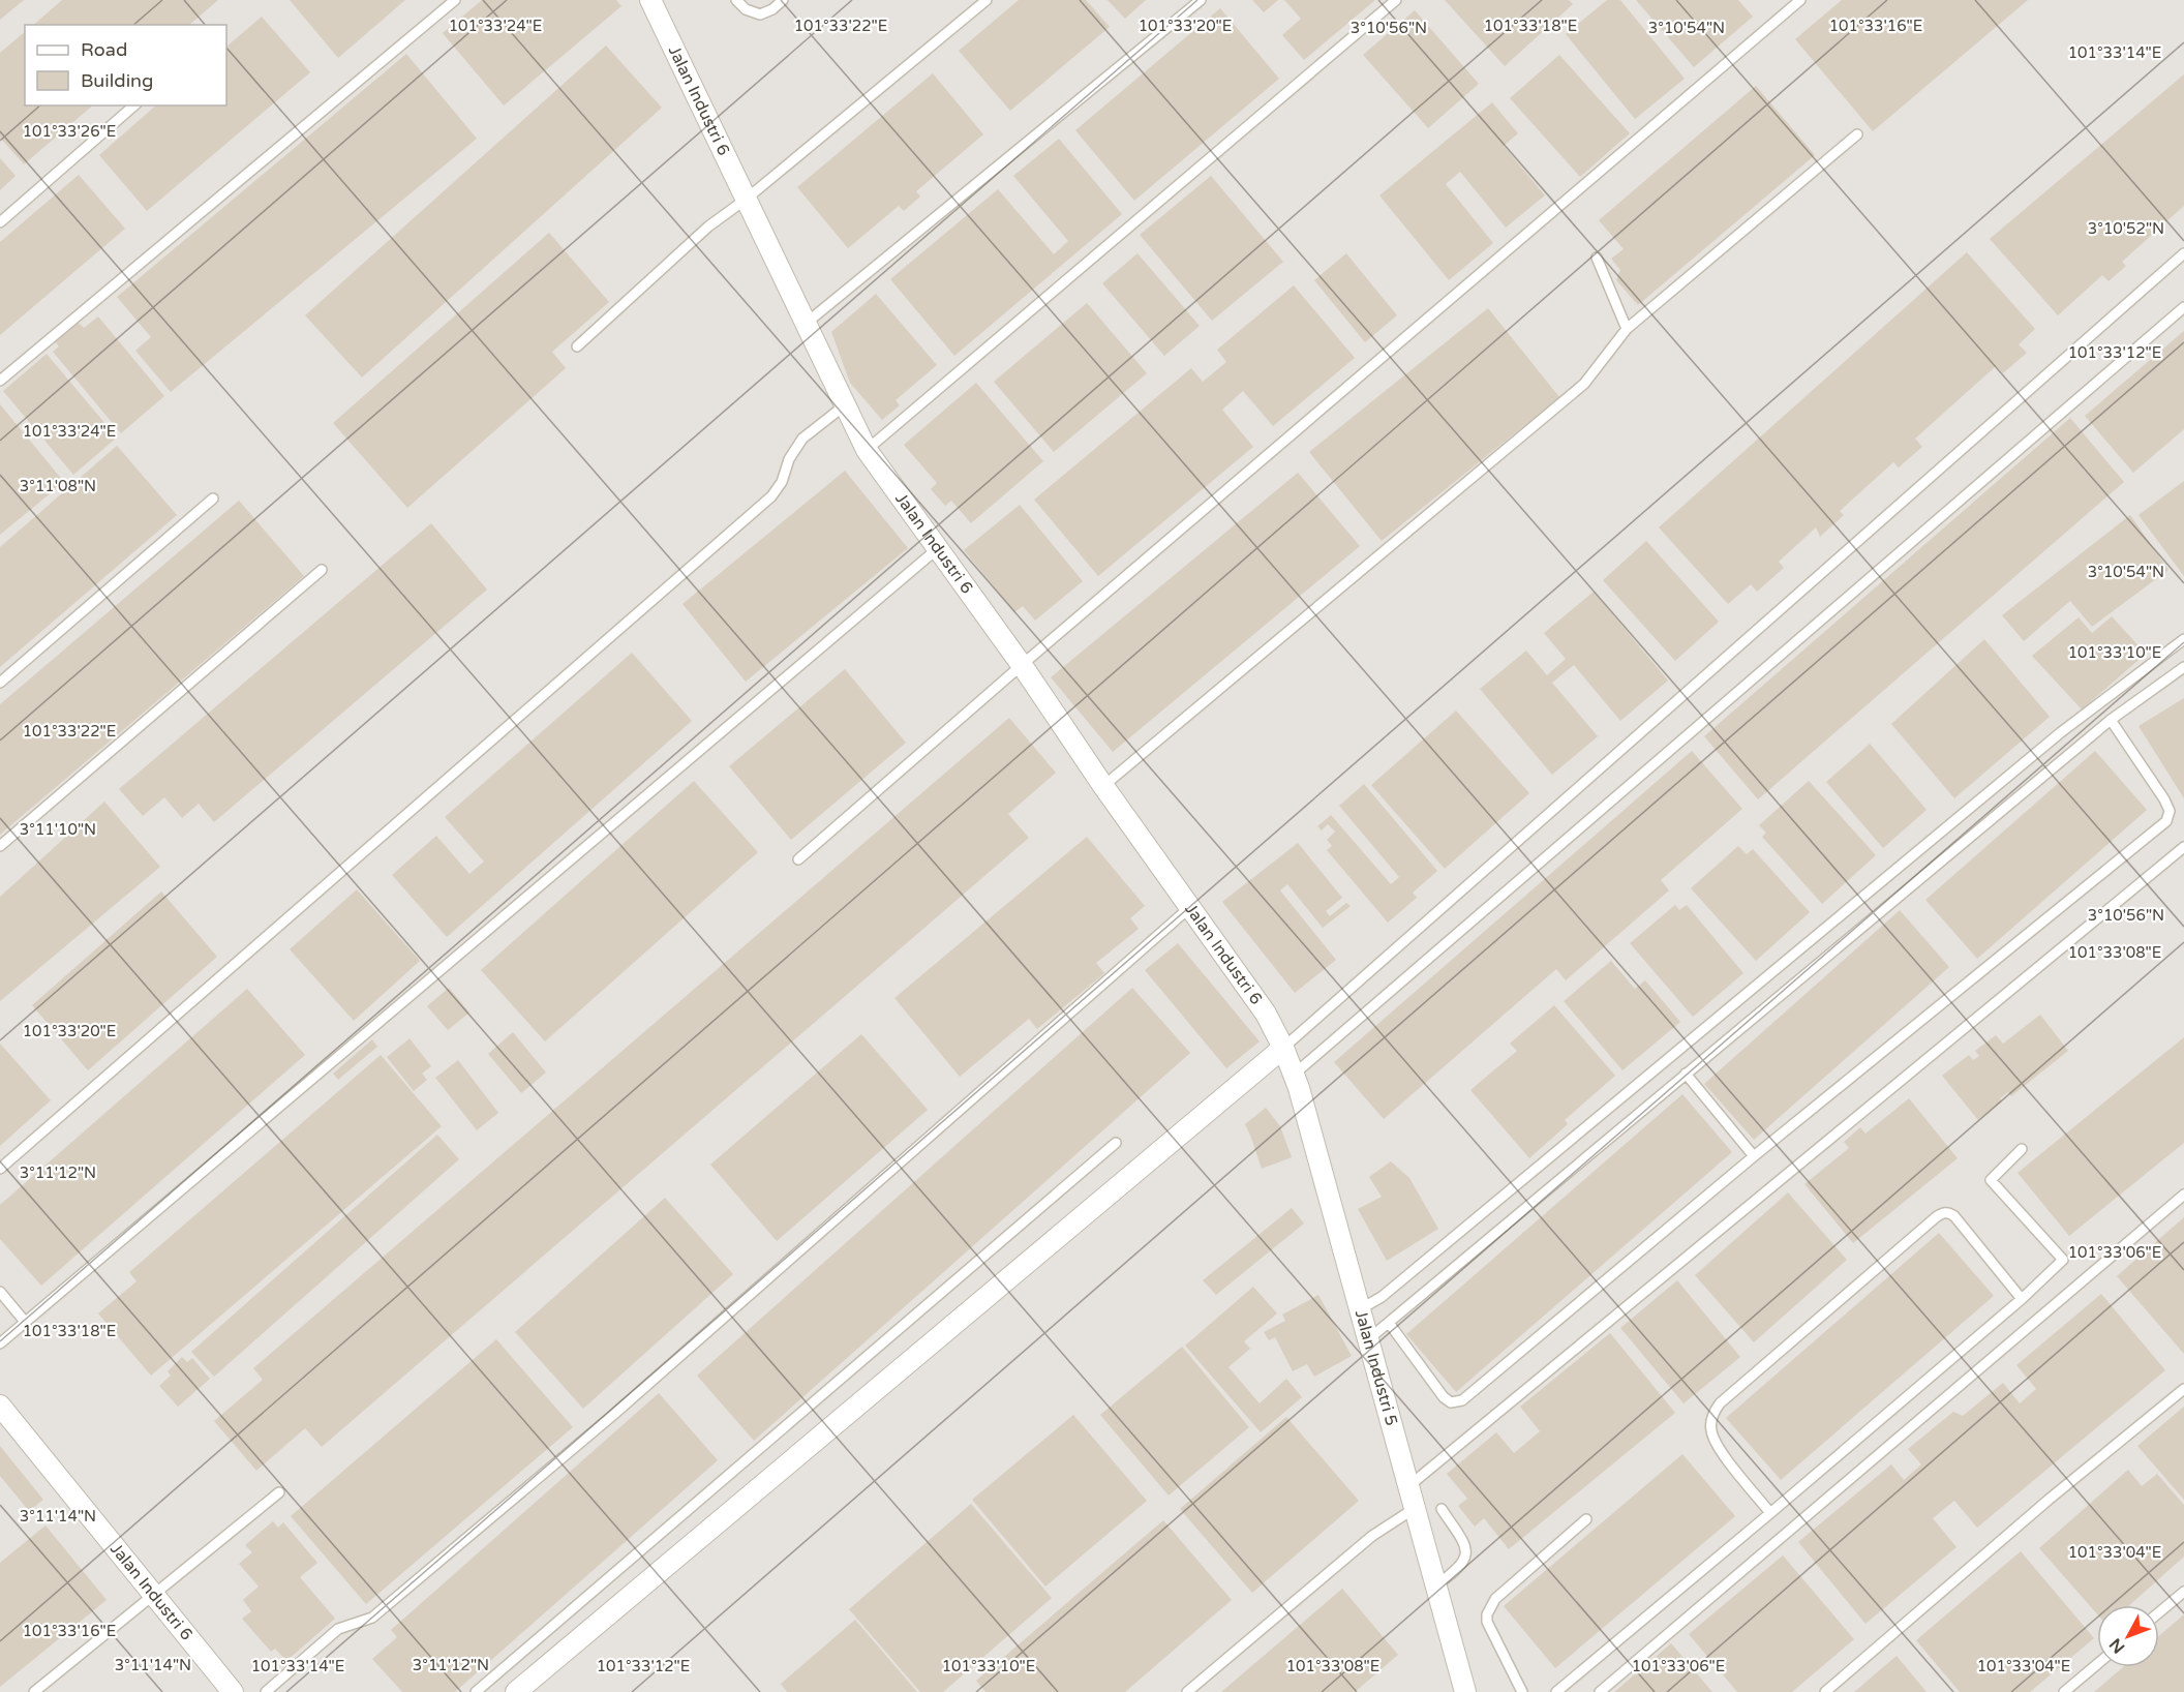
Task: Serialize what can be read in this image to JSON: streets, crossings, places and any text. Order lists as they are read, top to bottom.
{
  "streets": {
    "street": ["Jalan Industri 6", "Jalan Industri 5"]
  },
  "crossings": [
    ["Jalan Industri 6", "Jalan Industri 5"]
  ],
  "legend": ["Road", "Building"],
  "north": "bottom left",
  "coordinates": [
    "101°33'24\"E",
    "101°33'22\"E",
    "101°33'20\"E",
    "101°33'18\"E",
    "101°33'16\"E",
    "3°10'56\"N",
    "3°10'54\"N",
    "101°33'14\"E",
    "101°33'26\"E",
    "3°10'52\"N",
    "101°33'12\"E",
    "3°11'08\"N",
    "101°33'10\"E",
    "3°11'10\"N",
    "101°33'08\"E",
    "3°11'12\"N",
    "101°33'06\"E",
    "3°11'14\"N",
    "101°33'04\"E"
  ]
}
